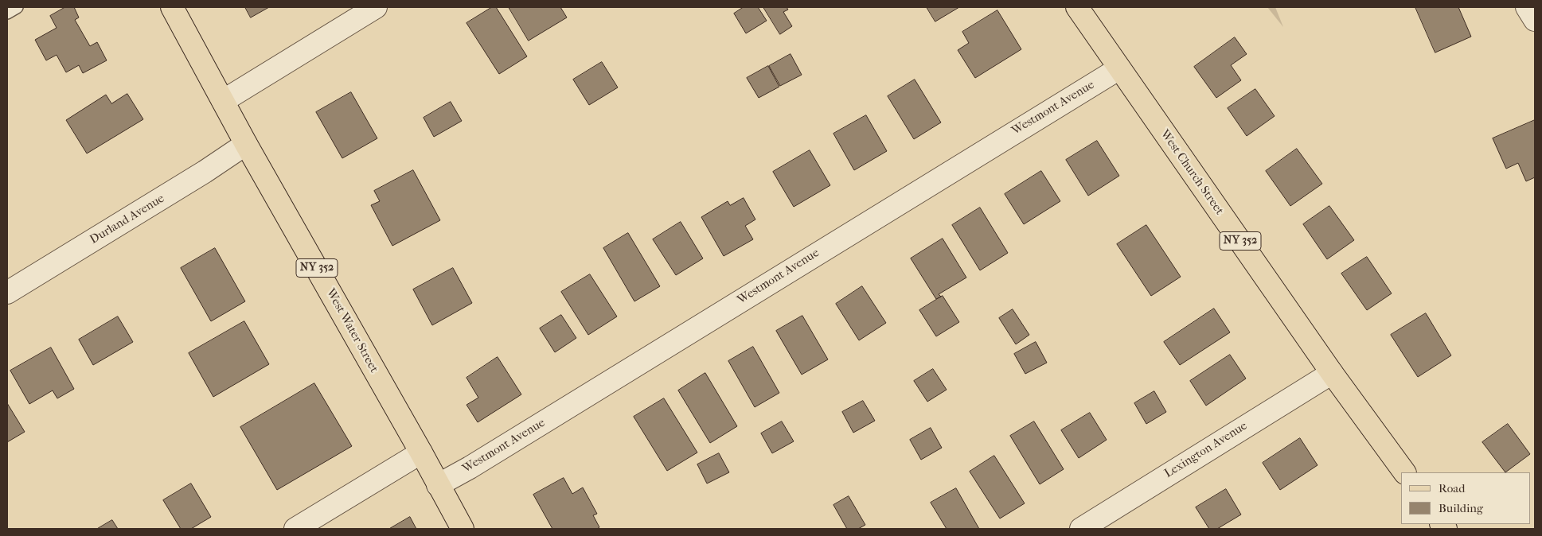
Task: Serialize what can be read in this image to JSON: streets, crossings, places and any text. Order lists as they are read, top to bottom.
{
  "streets": {
    "main road": ["West Church Street", "NY 352", "West Water Street"],
    "street": ["Westmont Avenue", "Durland Avenue", "Lexington Avenue"]
  },
  "crossings": [
    ["Westmont Avenue", "West Church Street"],
    ["Westmont Avenue", "West Water Street"],
    ["West Church Street", "Lexington Avenue"],
    ["Durland Avenue", "West Water Street"]
  ],
  "legend": ["Road", "Building"]
}
